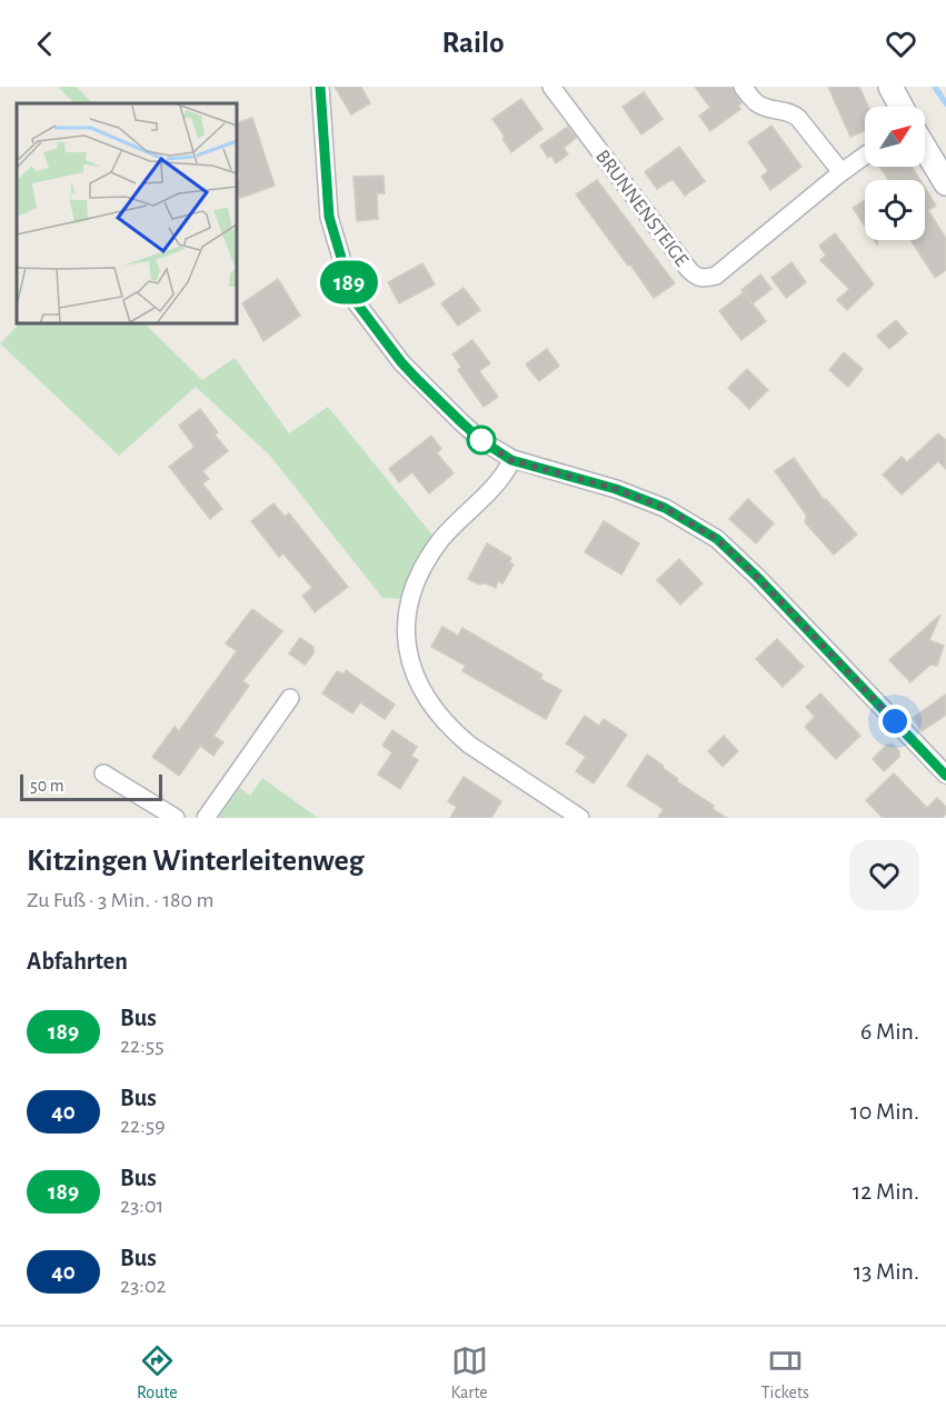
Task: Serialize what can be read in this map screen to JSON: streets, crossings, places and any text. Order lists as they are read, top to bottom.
{
  "streets": {
    "street": ["BRUNNENSTEIGE"]
  },
  "lines": ["bus line 189"],
  "scale_bar": "50 m",
  "north": "top right",
  "page": {
    "header": "Railo",
    "on_map": "189",
    "scale": "50 m",
    "heading": [
      ["Kitzingen Winterleitenweg", "Zu Fuß · 3 Min. · 180 m"],
      "Abfahrten"
    ],
    "list": [
      {
        "mark": "189",
        "name": "Bus",
        "note": "22:55",
        "value": "6 Min."
      },
      {
        "mark": "40",
        "name": "Bus",
        "note": "22:59",
        "value": "10 Min."
      },
      {
        "mark": "189",
        "name": "Bus",
        "note": "23:01",
        "value": "12 Min."
      },
      {
        "mark": "40",
        "name": "Bus",
        "note": "23:02",
        "value": "13 Min."
      }
    ],
    "tabs": ["Route", "Karte", "Tickets"]
  }
}
